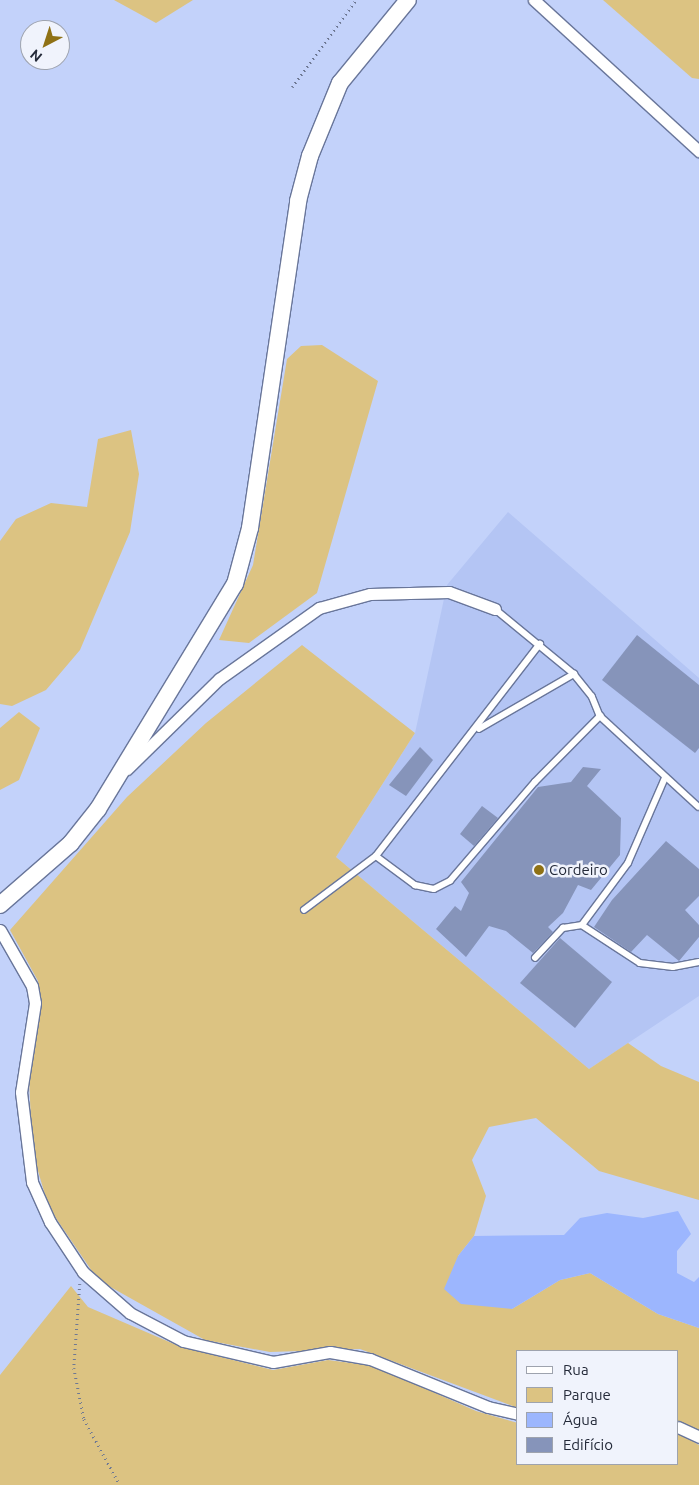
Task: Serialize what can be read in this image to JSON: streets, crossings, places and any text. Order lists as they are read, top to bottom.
{
  "places": ["Cordeiro"],
  "legend": [
    "Rua",
    "Parque",
    "Água",
    "Edifício"
  ],
  "north": "bottom left"
}
